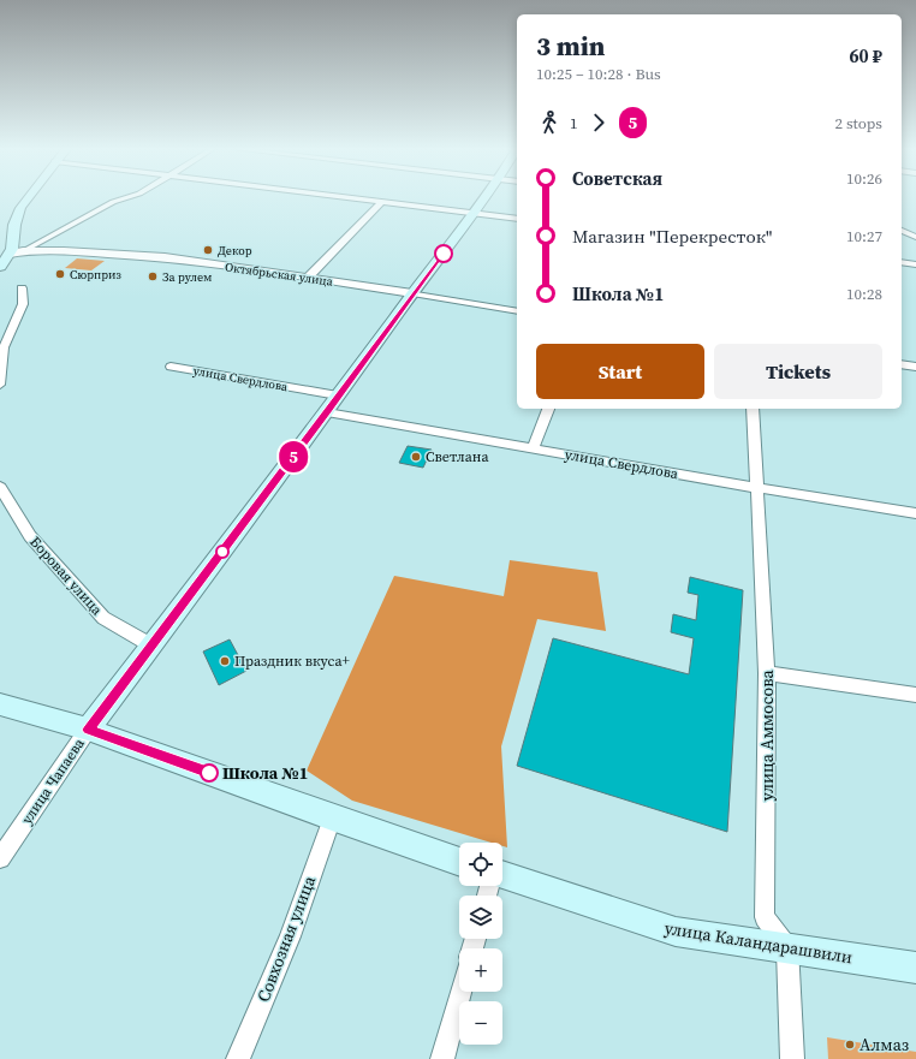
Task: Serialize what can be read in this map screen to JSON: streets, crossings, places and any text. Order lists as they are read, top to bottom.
{
  "streets": {
    "main road": ["улица Чапаева", "улица Каландарашвили"],
    "street": [
      "Октябрьская улица",
      "улица Свердлова",
      "Боровая улица",
      "улица Аммосова",
      "Совхозная улица"
    ]
  },
  "crossings": [
    ["Октябрьская улица", "улица Чапаева"],
    ["улица Свердлова", "улица Аммосова"],
    ["улица Свердлова", "улица Чапаева"],
    ["Боровая улица", "улица Чапаева"],
    ["улица Аммосова", "улица Каландарашвили"]
  ],
  "places": [
    "Декор",
    "Сюрприз",
    "За рулем",
    "Светлана",
    "Праздник вкуса+",
    "Школа №1",
    "Алмаз"
  ],
  "lines": ["bus line 5"],
  "page": {
    "on_map": "5",
    "heading": ["3 min", "10:25 – 10:28 · Bus", "60 ₽"],
    "legs": ["1", "5", "2 stops"],
    "list": [
      {
        "name": "Советская",
        "value": "10:26"
      },
      {
        "name": "Магазин \"Перекресток\"",
        "value": "10:27"
      },
      {
        "name": "Школа №1",
        "value": "10:28"
      }
    ],
    "buttons": ["Start", "Tickets"],
    "map_buttons": ["+", "−"]
  }
}
